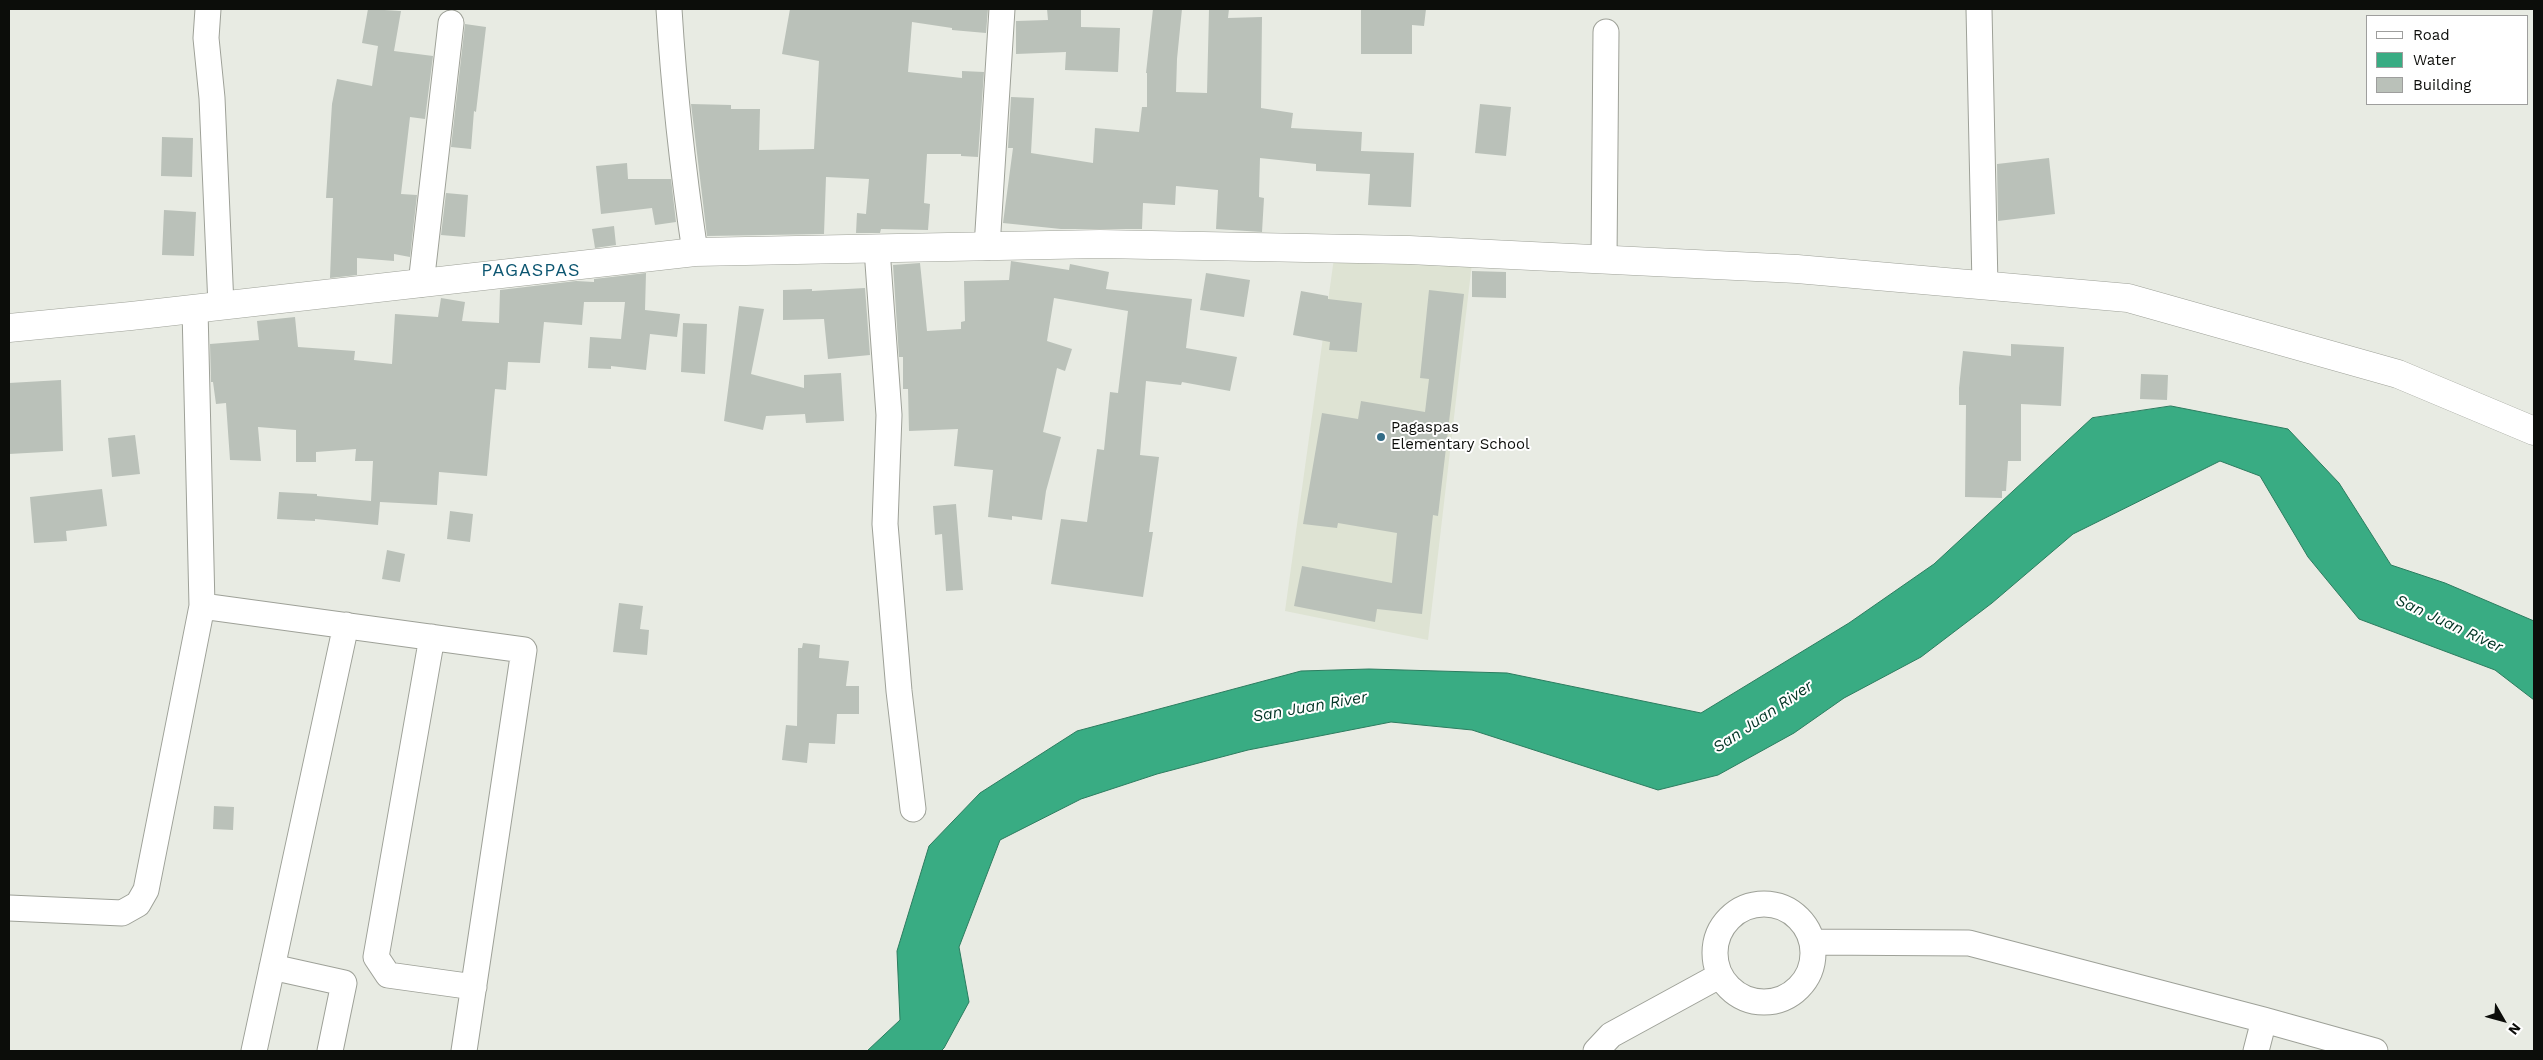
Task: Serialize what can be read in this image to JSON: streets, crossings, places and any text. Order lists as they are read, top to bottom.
{
  "districts": ["PAGASPAS"],
  "water": ["San Juan River"],
  "places": ["Pagaspas Elementary School"],
  "legend": ["Road", "Water", "Building"],
  "north": "bottom right"
}
